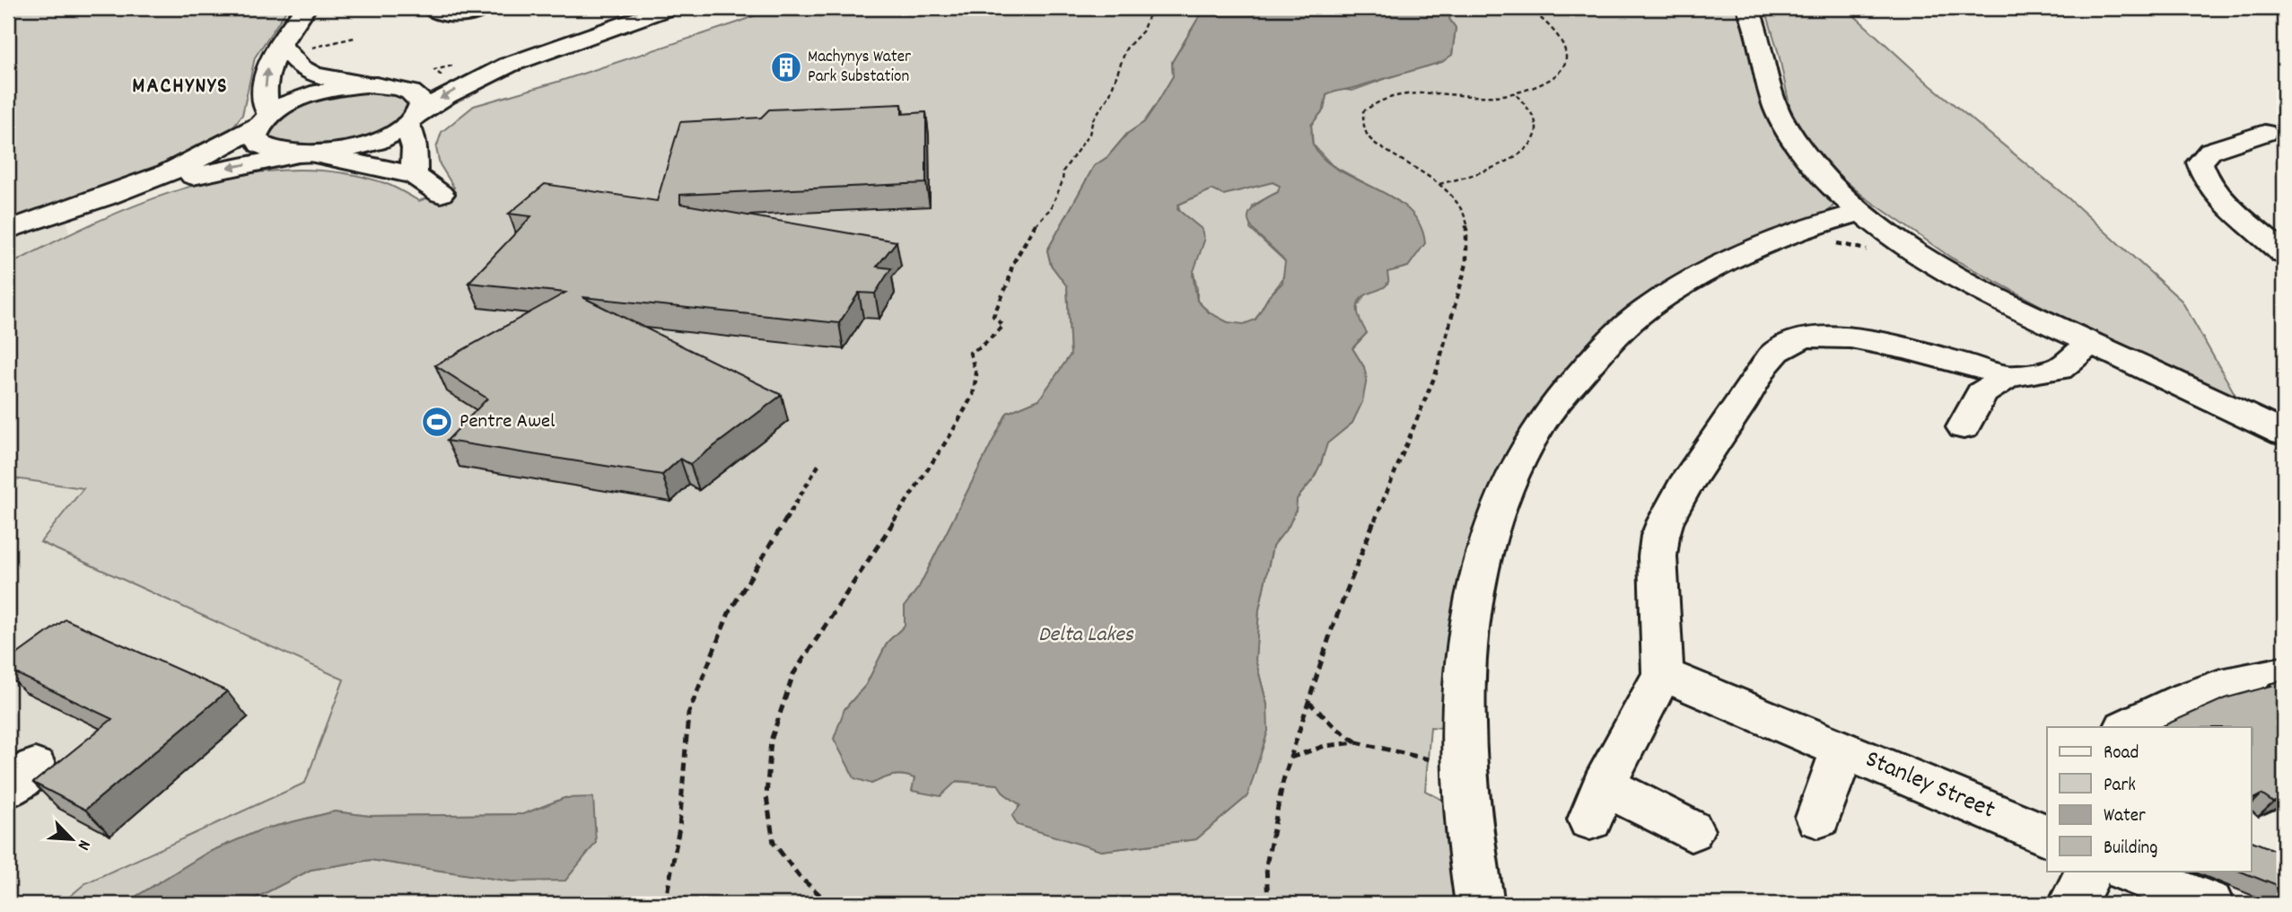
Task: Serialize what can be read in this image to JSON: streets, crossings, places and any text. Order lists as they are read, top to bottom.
{
  "streets": {
    "street": ["Stanley Street"]
  },
  "districts": ["MACHYNYS"],
  "water": ["Delta Lakes"],
  "places": {
    "building": ["Machynys Water Park Substation"],
    "sports": ["Pentre Awel"]
  },
  "legend": [
    "Road",
    "Park",
    "Water",
    "Building"
  ],
  "north": "bottom right"
}
